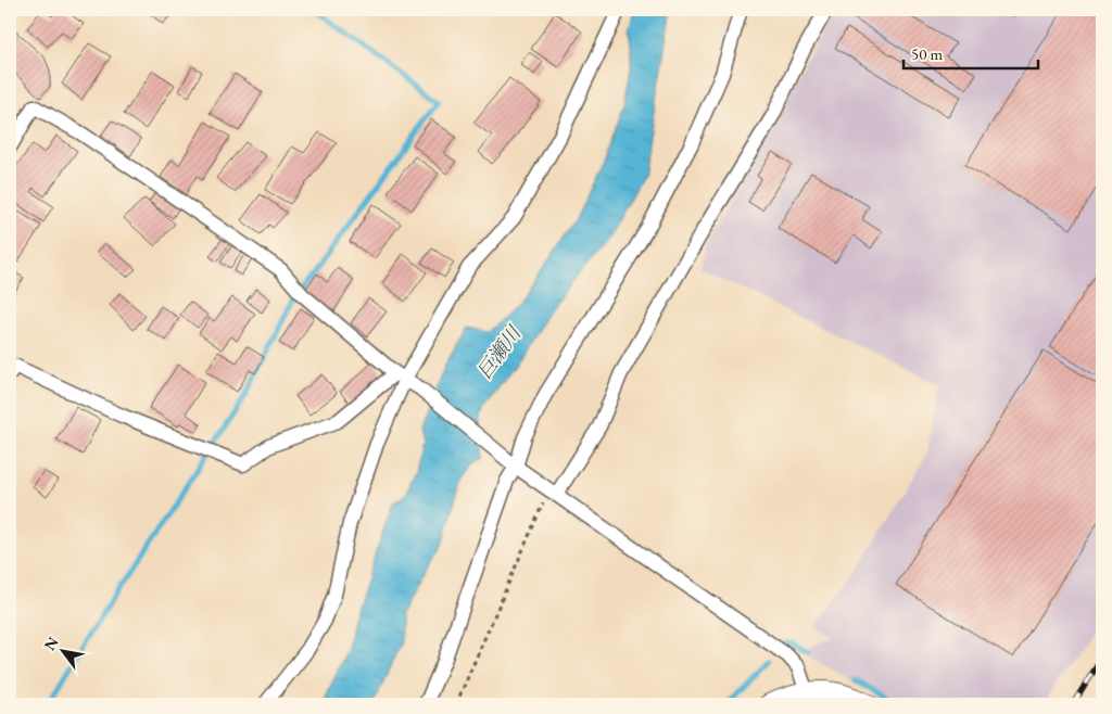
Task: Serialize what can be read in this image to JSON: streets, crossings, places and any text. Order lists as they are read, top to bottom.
{
  "water": ["巨瀬川"],
  "scale_bar": "50 m",
  "north": "top left"
}
